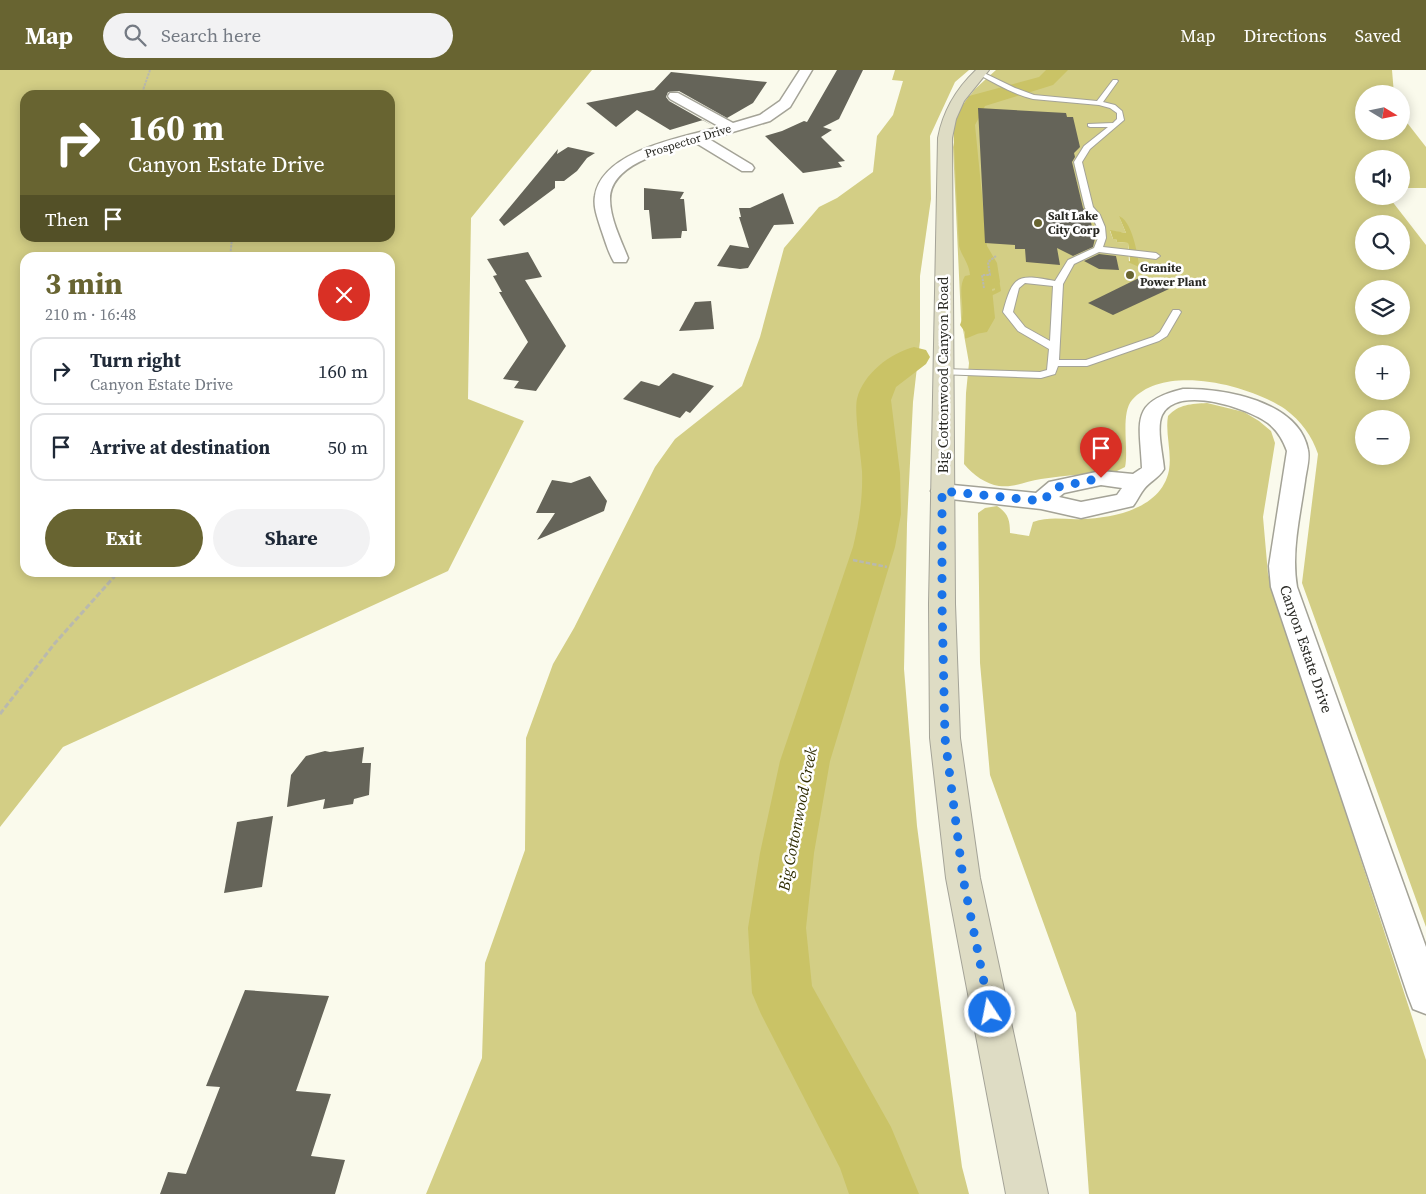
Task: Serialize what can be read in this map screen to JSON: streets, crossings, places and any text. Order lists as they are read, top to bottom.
{
  "streets": {
    "main road": ["Big Cottonwood Canyon Road"],
    "street": ["Prospector Drive", "Canyon Estate Drive"]
  },
  "crossings": [
    ["Big Cottonwood Canyon Road", "Canyon Estate Drive"]
  ],
  "water": ["Big Cottonwood Creek"],
  "places": ["Salt Lake City Corp", "Granite Power Plant"],
  "north": "right",
  "page": {
    "header": "Map",
    "search": "Search here",
    "nav": ["Map", "Directions", "Saved"],
    "map_buttons": ["+", "−"],
    "turn": ["160 m", "Canyon Estate Drive"],
    "then": "Then",
    "heading": ["3 min", "210 m · 16:48"],
    "list": [
      {
        "name": "Turn right",
        "note": "Canyon Estate Drive",
        "value": "160 m"
      },
      {
        "name": "Arrive at destination",
        "value": "50 m"
      }
    ],
    "buttons": ["Exit", "Share"]
  }
}
